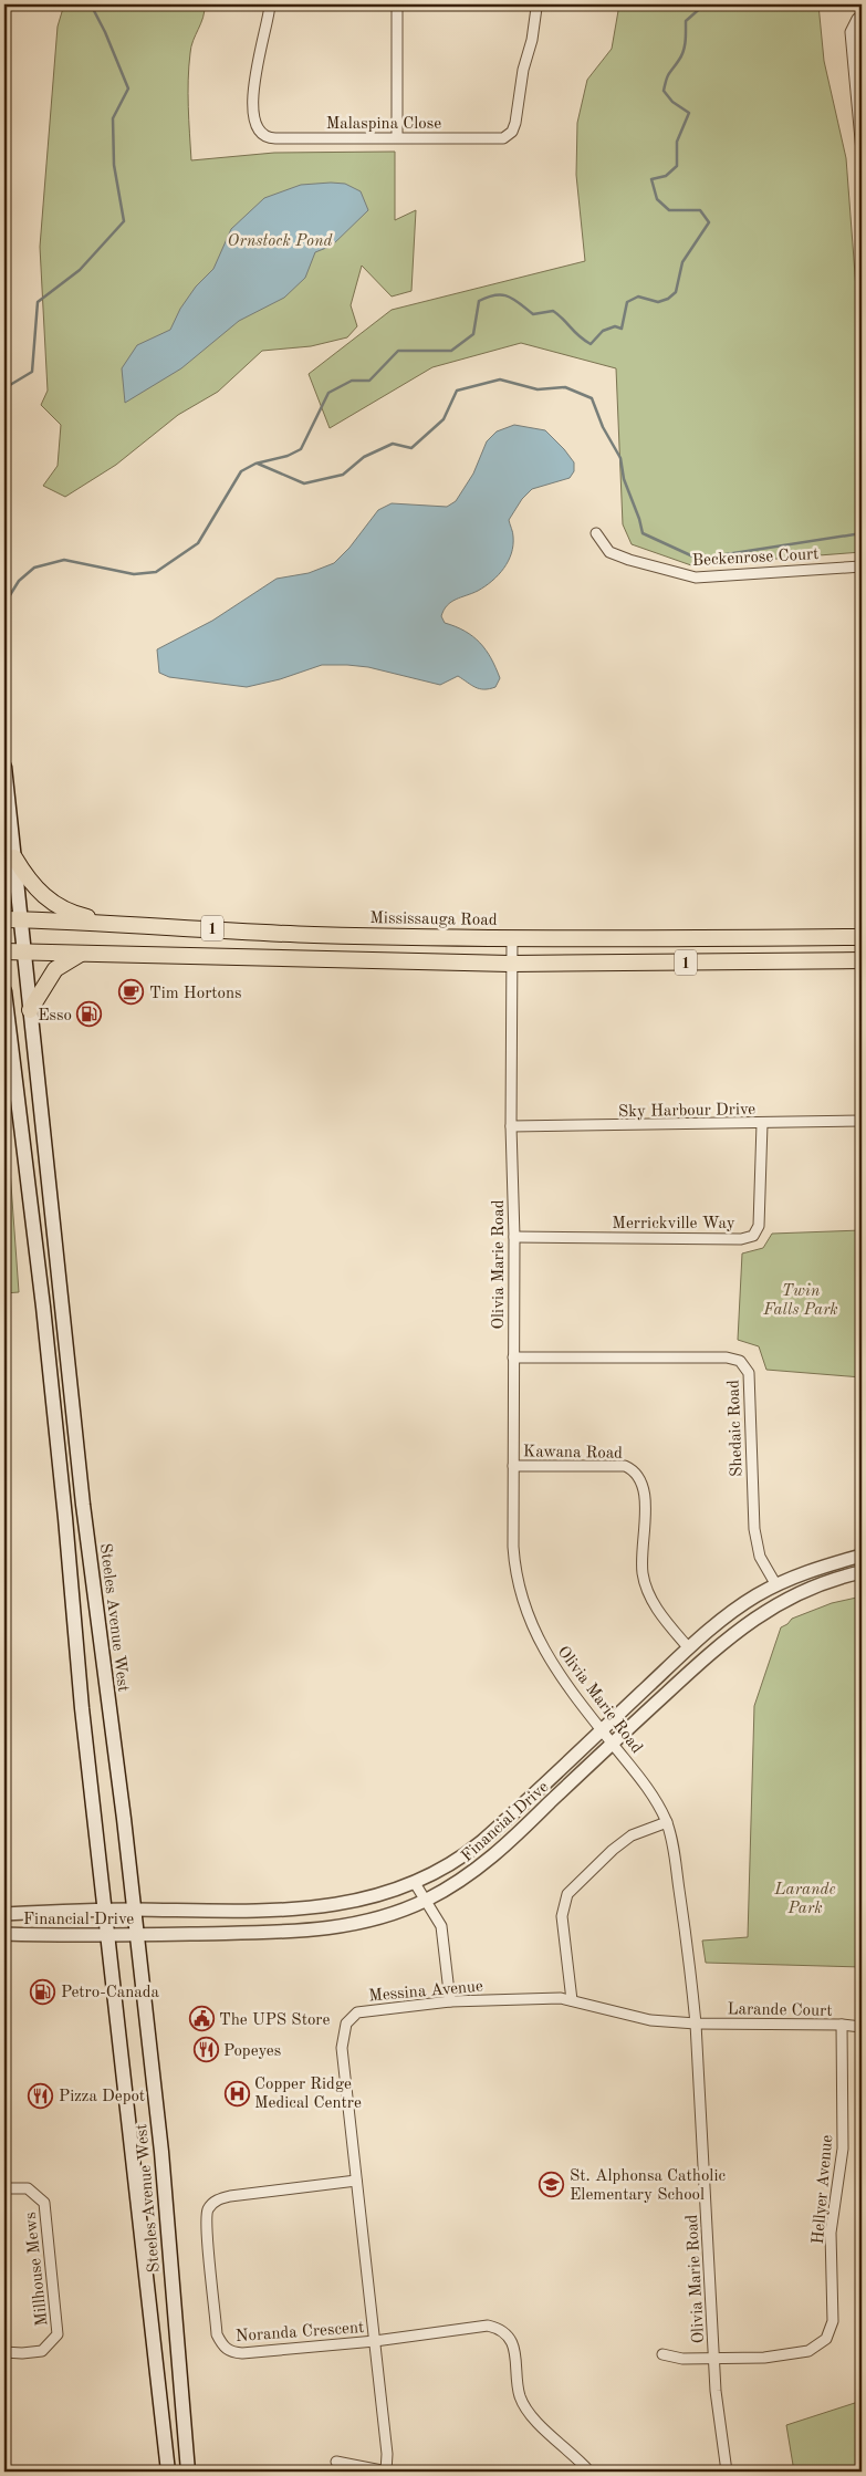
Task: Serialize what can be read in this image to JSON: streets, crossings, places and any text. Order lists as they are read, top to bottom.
{
  "streets": {
    "main road": ["Mississauga Road", "1", "Steeles Avenue West"],
    "street": [
      "Malaspina Close",
      "Beckenrose Court",
      "Sky Harbour Drive",
      "Merrickville Way",
      "Olivia Marie Road",
      "Shedaic Road",
      "Kawana Road",
      "Financial Drive",
      "Messina Avenue",
      "Larande Court",
      "Hellyer Avenue",
      "Millhouse Mews",
      "Noranda Crescent"
    ]
  },
  "crossings": [
    ["Mississauga Road", "Olivia Marie Road"],
    ["Mississauga Road", "Steeles Avenue West"],
    ["1", "Olivia Marie Road"],
    ["1", "Steeles Avenue West"],
    ["Sky Harbour Drive", "Merrickville Way"],
    ["Sky Harbour Drive", "Olivia Marie Road"],
    ["Merrickville Way", "Olivia Marie Road"],
    ["Olivia Marie Road", "Shedaic Road"],
    ["Olivia Marie Road", "Kawana Road"],
    ["Olivia Marie Road", "Financial Drive"],
    ["Olivia Marie Road", "Messina Avenue"],
    ["Olivia Marie Road", "Larande Court"],
    ["Olivia Marie Road", "Hellyer Avenue"],
    ["Shedaic Road", "Financial Drive"],
    ["Kawana Road", "Financial Drive"],
    ["Steeles Avenue West", "Financial Drive"],
    ["Messina Avenue", "Larande Court"],
    ["Messina Avenue", "Noranda Crescent"],
    ["Larande Court", "Hellyer Avenue"]
  ],
  "parks": ["Ornstock Pond", "Twin Falls Park", "Larande Park"],
  "places": {
    "cafe": ["Tim Hortons"],
    "fuel station": ["Esso", "Petro-Canada"],
    "public building": ["The UPS Store"],
    "restaurant": ["Popeyes", "Pizza Depot"],
    "hospital": ["Copper Ridge Medical Centre"],
    "school or university": ["St. Alphonsa Catholic Elementary School"]
  }
}
